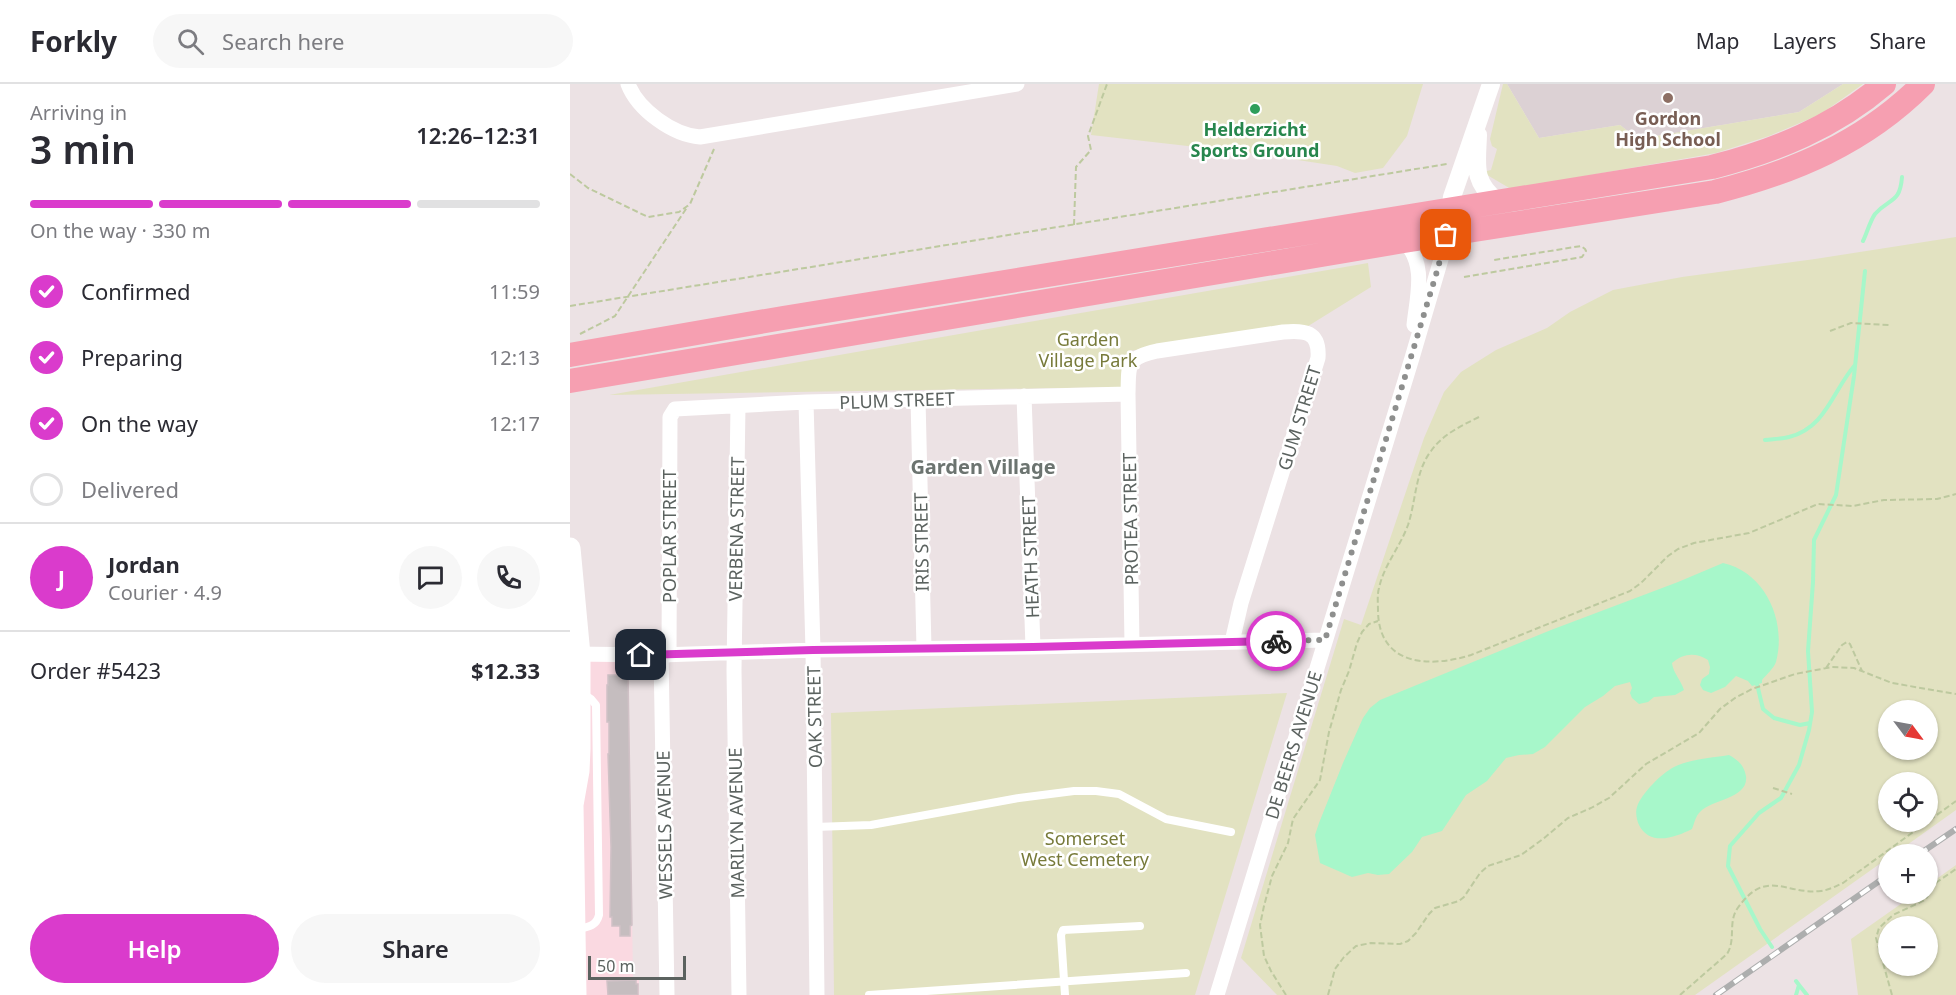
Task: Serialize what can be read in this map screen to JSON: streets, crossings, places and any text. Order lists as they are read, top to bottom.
{
  "streets": {
    "street": [
      "PLUM STREET",
      "GUM STREET",
      "PROTEA STREET",
      "VERBENA STREET",
      "POPLAR STREET",
      "IRIS STREET",
      "HEATH STREET",
      "OAK STREET",
      "DE BEERS AVENUE",
      "MARILYN AVENUE",
      "WESSELS AVENUE"
    ]
  },
  "crossings": [
    ["PLUM STREET", "GUM STREET"],
    ["PLUM STREET", "PROTEA STREET"],
    ["PLUM STREET", "VERBENA STREET"],
    ["PLUM STREET", "POPLAR STREET"],
    ["PLUM STREET", "IRIS STREET"],
    ["PLUM STREET", "HEATH STREET"],
    ["PLUM STREET", "OAK STREET"],
    ["GUM STREET", "PROTEA STREET"],
    ["VERBENA STREET", "MARILYN AVENUE"],
    ["POPLAR STREET", "WESSELS AVENUE"]
  ],
  "districts": ["Garden Village"],
  "parks": ["Garden Village Park", "Somerset West Cemetery"],
  "places": ["Gordon High School", "Helderzicht Sports Ground"],
  "scale_bar": "50 m",
  "north": "bottom right",
  "page": {
    "header": "Forkly",
    "search": "Search here",
    "nav": ["Map", "Layers", "Share"],
    "heading": ["3 min", "Arriving in", "12:26–12:31"],
    "panel": [
      "Jordan",
      "Courier · 4.9",
      "Order #5423",
      "$12.33"
    ],
    "bar": "On the way · 330 m",
    "list": [
      ["Confirmed", "11:59"],
      ["Preparing", "12:13"],
      ["On the way", "12:17"],
      "Delivered"
    ],
    "round": "J",
    "map_buttons": ["+", "−"],
    "buttons": ["Help", "Share"],
    "scale": "50 m"
  }
}
